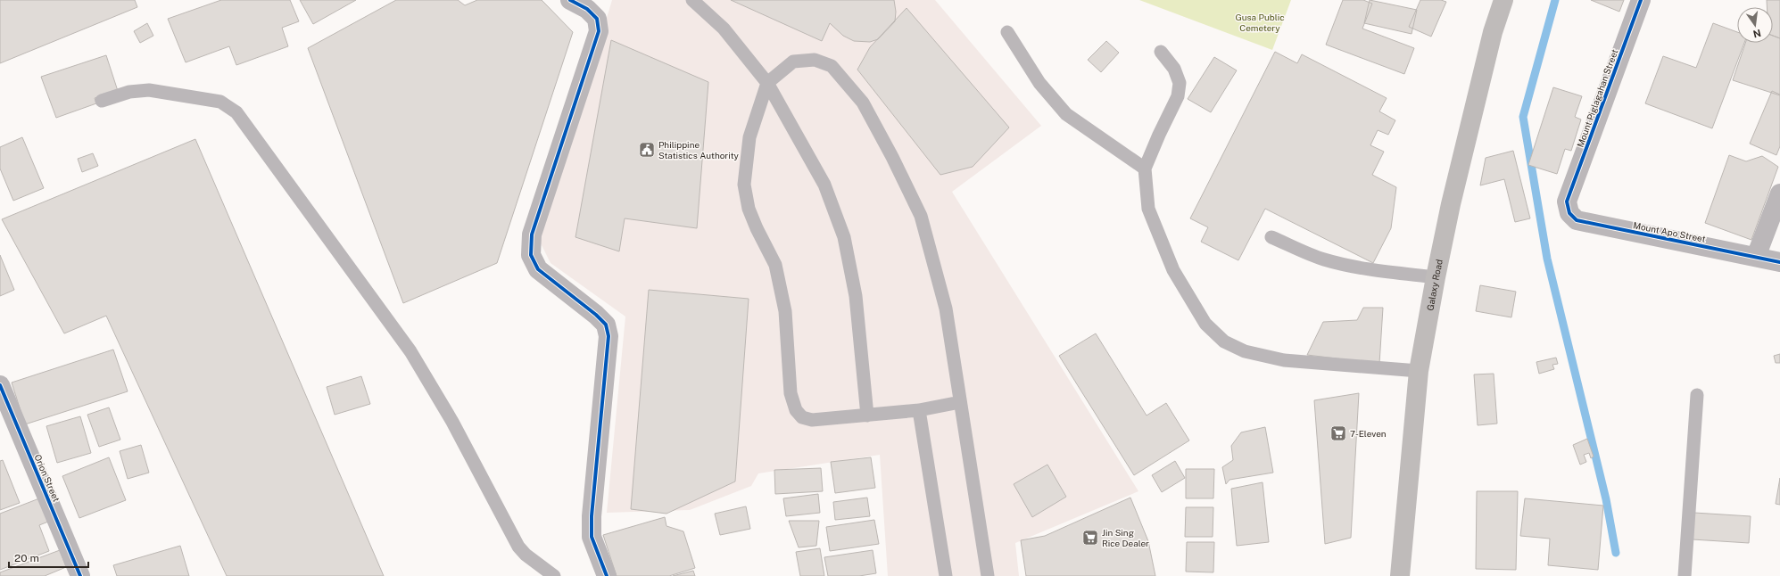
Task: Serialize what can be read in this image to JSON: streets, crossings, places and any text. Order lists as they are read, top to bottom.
{
  "streets": {
    "main road": ["Galaxy Road"],
    "street": ["Mount Piglagahan Street", "Mount Apo Street", "Orion Street"]
  },
  "crossings": [
    ["Mount Piglagahan Street", "Mount Apo Street"]
  ],
  "parks": ["Gusa Public Cemetery"],
  "places": {
    "public building": ["Philippine Statistics Authority"],
    "supermarket": ["7-Eleven", "Jin Sing Rice Dealer"]
  },
  "scale_bar": "20 m",
  "north": "bottom"
}
